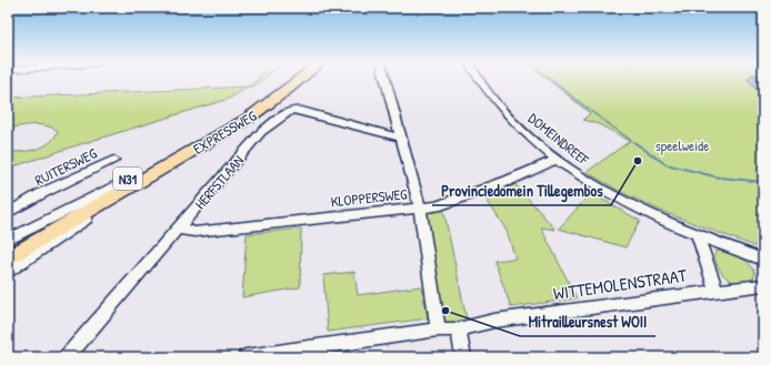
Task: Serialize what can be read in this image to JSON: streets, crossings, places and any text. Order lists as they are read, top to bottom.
{
  "streets": {
    "highway": ["EXPRESSWEG", "N31"],
    "street": [
      "DOMEINDREEF",
      "RUITERSWEG",
      "HERFSTLAAN",
      "KLOPPERSWEG",
      "WITTEMOLENSTRAAT"
    ]
  },
  "crossings": [
    ["DOMEINDREEF", "KLOPPERSWEG"],
    ["HERFSTLAAN", "KLOPPERSWEG"]
  ],
  "parks": ["speelweide"],
  "places": ["Provinciedomein Tillegembos", "Mitrailleursnest WOII"]
}
